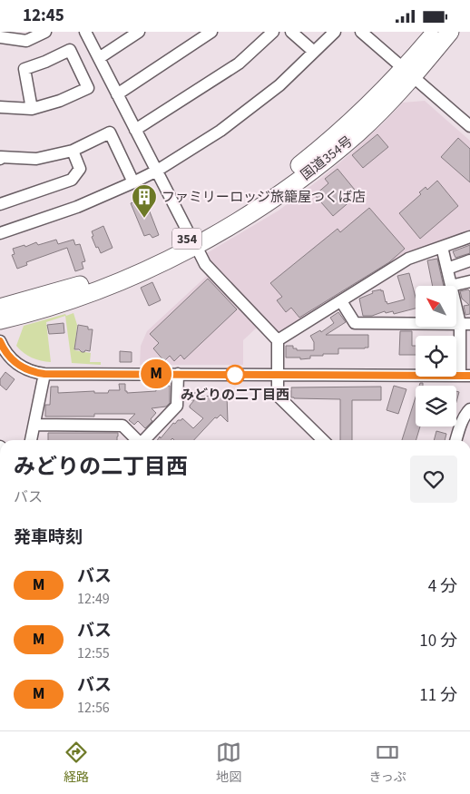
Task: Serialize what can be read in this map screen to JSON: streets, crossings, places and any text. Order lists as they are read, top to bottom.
{
  "streets": {
    "highway": ["国道354号", "354"]
  },
  "places": {
    "building": ["ファミリーロッジ旅籠屋つくば店"],
    "other": ["みどりの二丁目西"]
  },
  "lines": ["bus line M"],
  "north": "top left",
  "page": {
    "status": "12:45",
    "on_map": "M",
    "heading": [
      ["みどりの二丁目西", "バス"],
      "発車時刻"
    ],
    "list": [
      {
        "mark": "M",
        "name": "バス",
        "note": "12:49",
        "value": "4 分"
      },
      {
        "mark": "M",
        "name": "バス",
        "note": "12:55",
        "value": "10 分"
      },
      {
        "mark": "M",
        "name": "バス",
        "note": "12:56",
        "value": "11 分"
      }
    ],
    "tabs": ["経路", "地図", "きっぷ"]
  }
}
